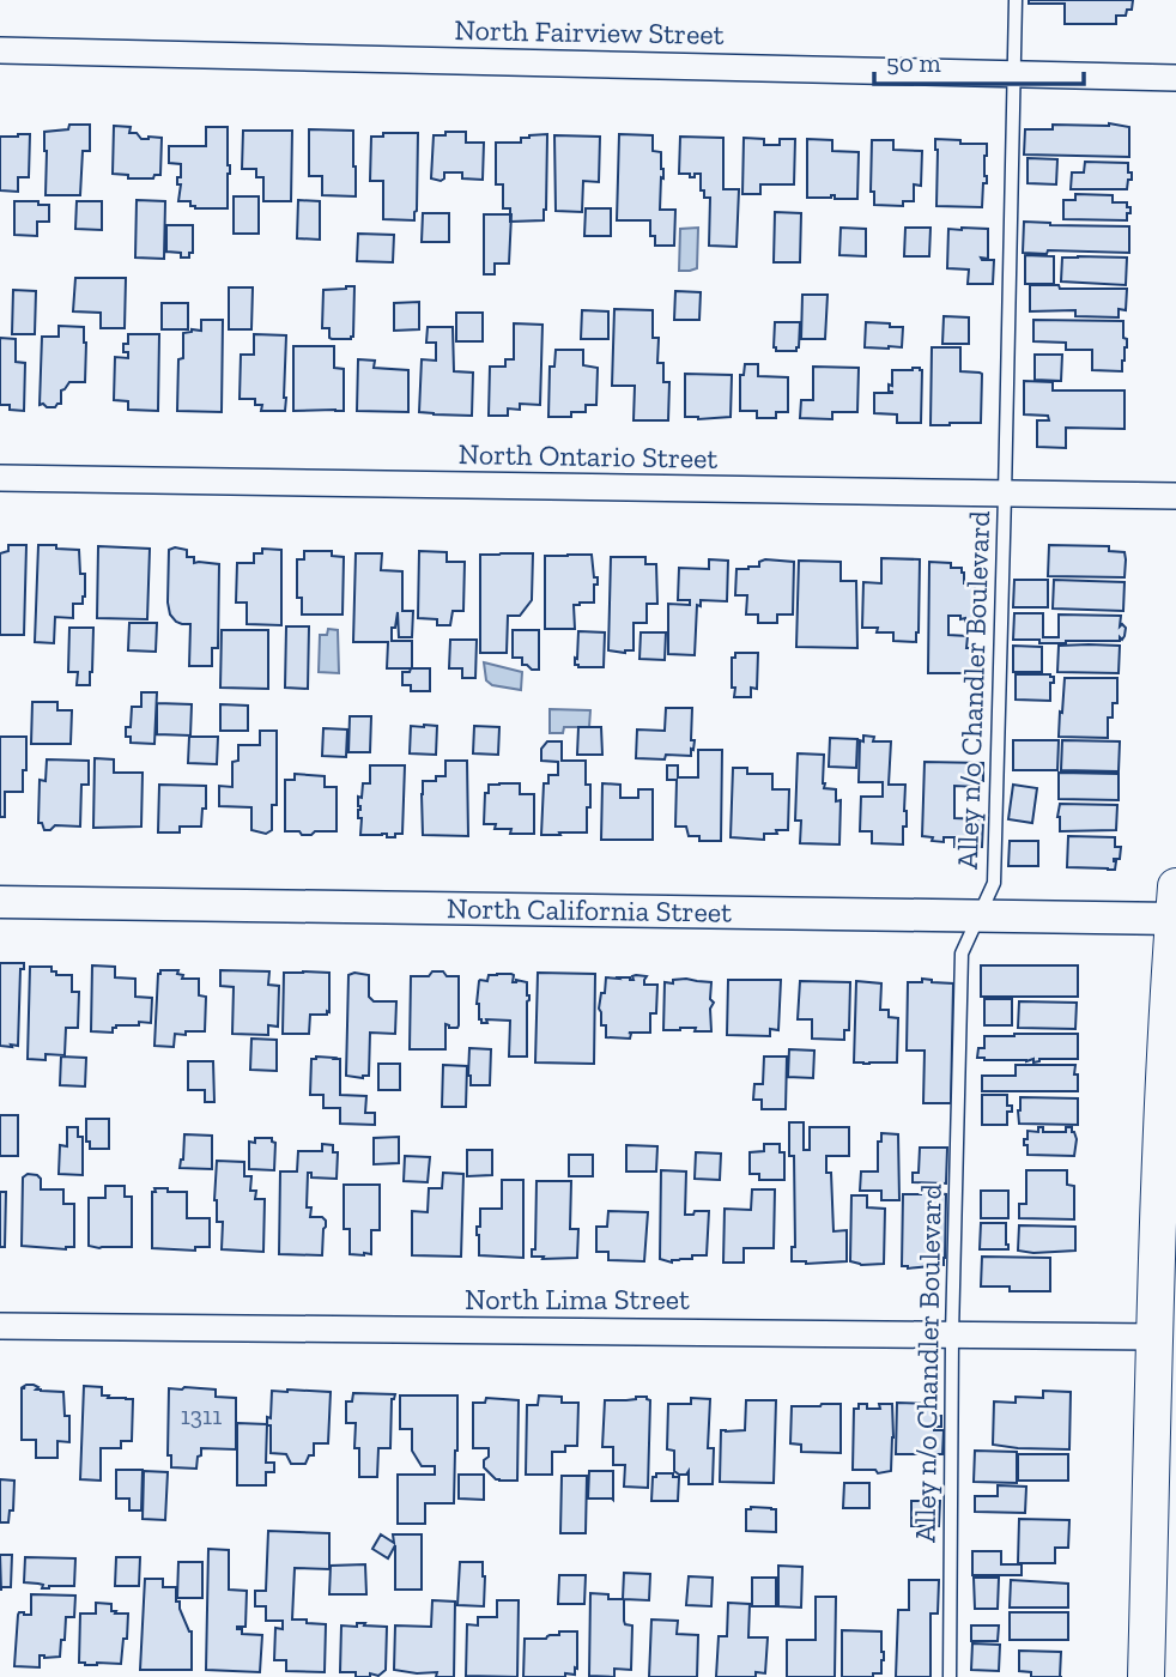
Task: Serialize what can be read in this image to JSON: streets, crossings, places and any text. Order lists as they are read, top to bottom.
{
  "streets": {
    "street": [
      "North Fairview Street",
      "North Ontario Street",
      "North California Street",
      "North Lima Street"
    ],
    "lane": ["Alley n/o Chandler Boulevard"]
  },
  "crossings": [
    ["North Fairview Street", "Alley n/o Chandler Boulevard"],
    ["North Ontario Street", "Alley n/o Chandler Boulevard"],
    ["Alley n/o Chandler Boulevard", "North California Street"],
    ["Alley n/o Chandler Boulevard", "North Lima Street"]
  ],
  "house_numbers": ["1311"],
  "scale_bar": "50 m"
}
